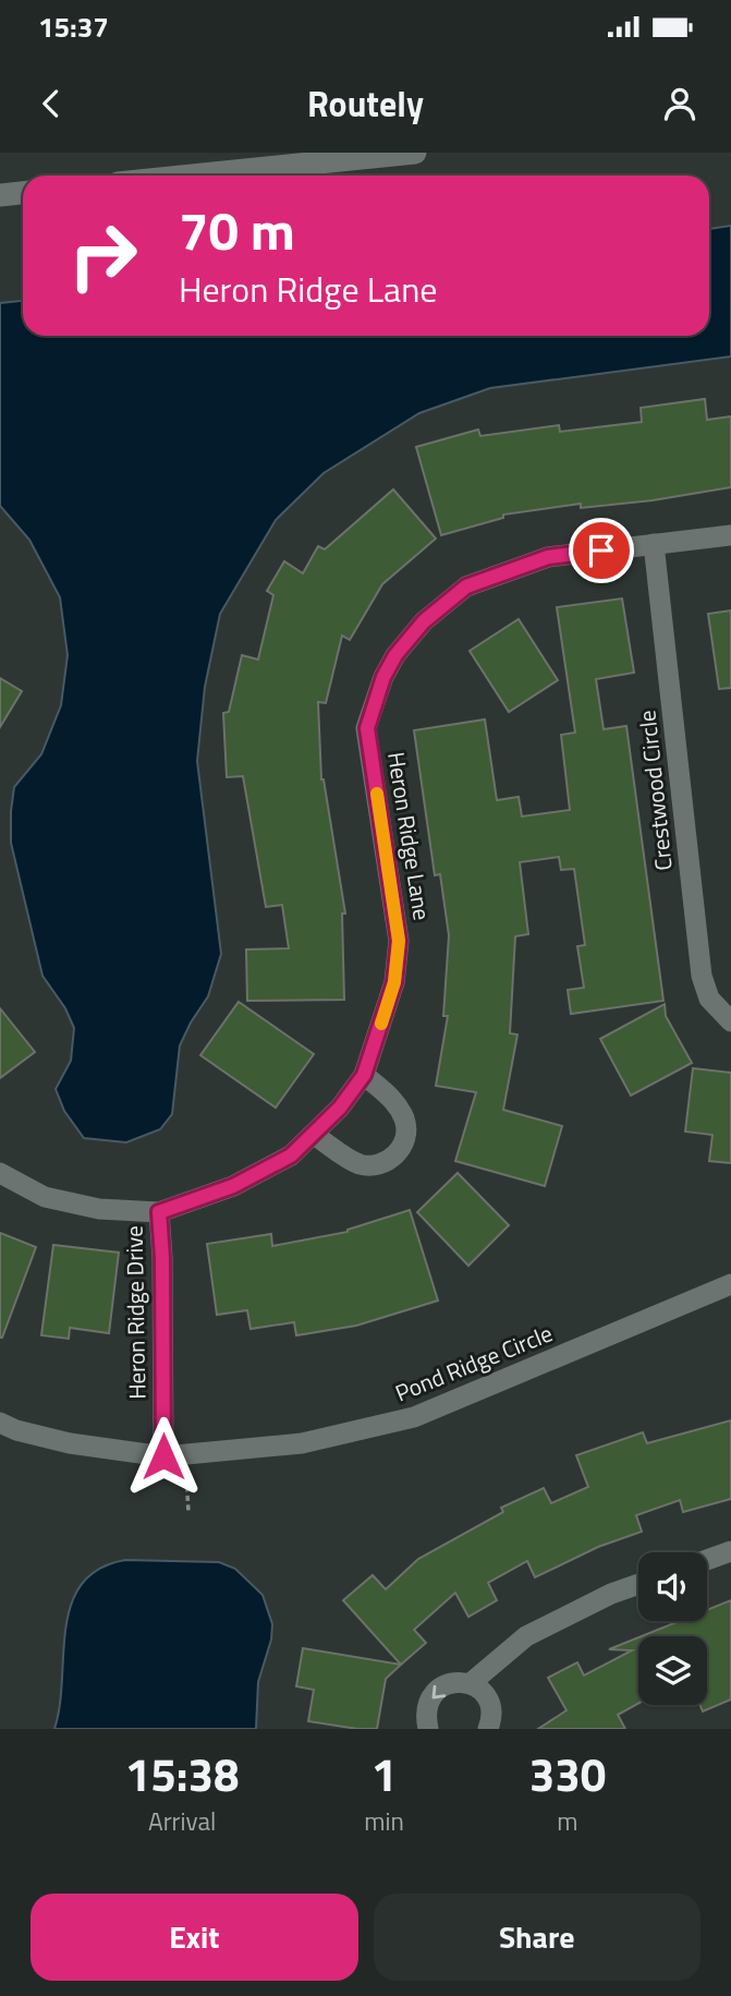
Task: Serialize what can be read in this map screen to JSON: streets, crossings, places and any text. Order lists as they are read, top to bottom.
{
  "streets": {
    "street": [
      "Crestwood Circle",
      "Heron Ridge Lane",
      "Heron Ridge Drive",
      "Pond Ridge Circle"
    ]
  },
  "crossings": [
    ["Crestwood Circle", "Heron Ridge Lane"],
    ["Heron Ridge Lane", "Heron Ridge Drive"],
    ["Heron Ridge Drive", "Pond Ridge Circle"]
  ],
  "page": {
    "status": "15:37",
    "header": "Routely",
    "turn": ["70 m", "Heron Ridge Lane"],
    "eta": [
      "15:38",
      "Arrival",
      "1",
      "min",
      "330",
      "m"
    ],
    "buttons": ["Exit", "Share"]
  }
}
